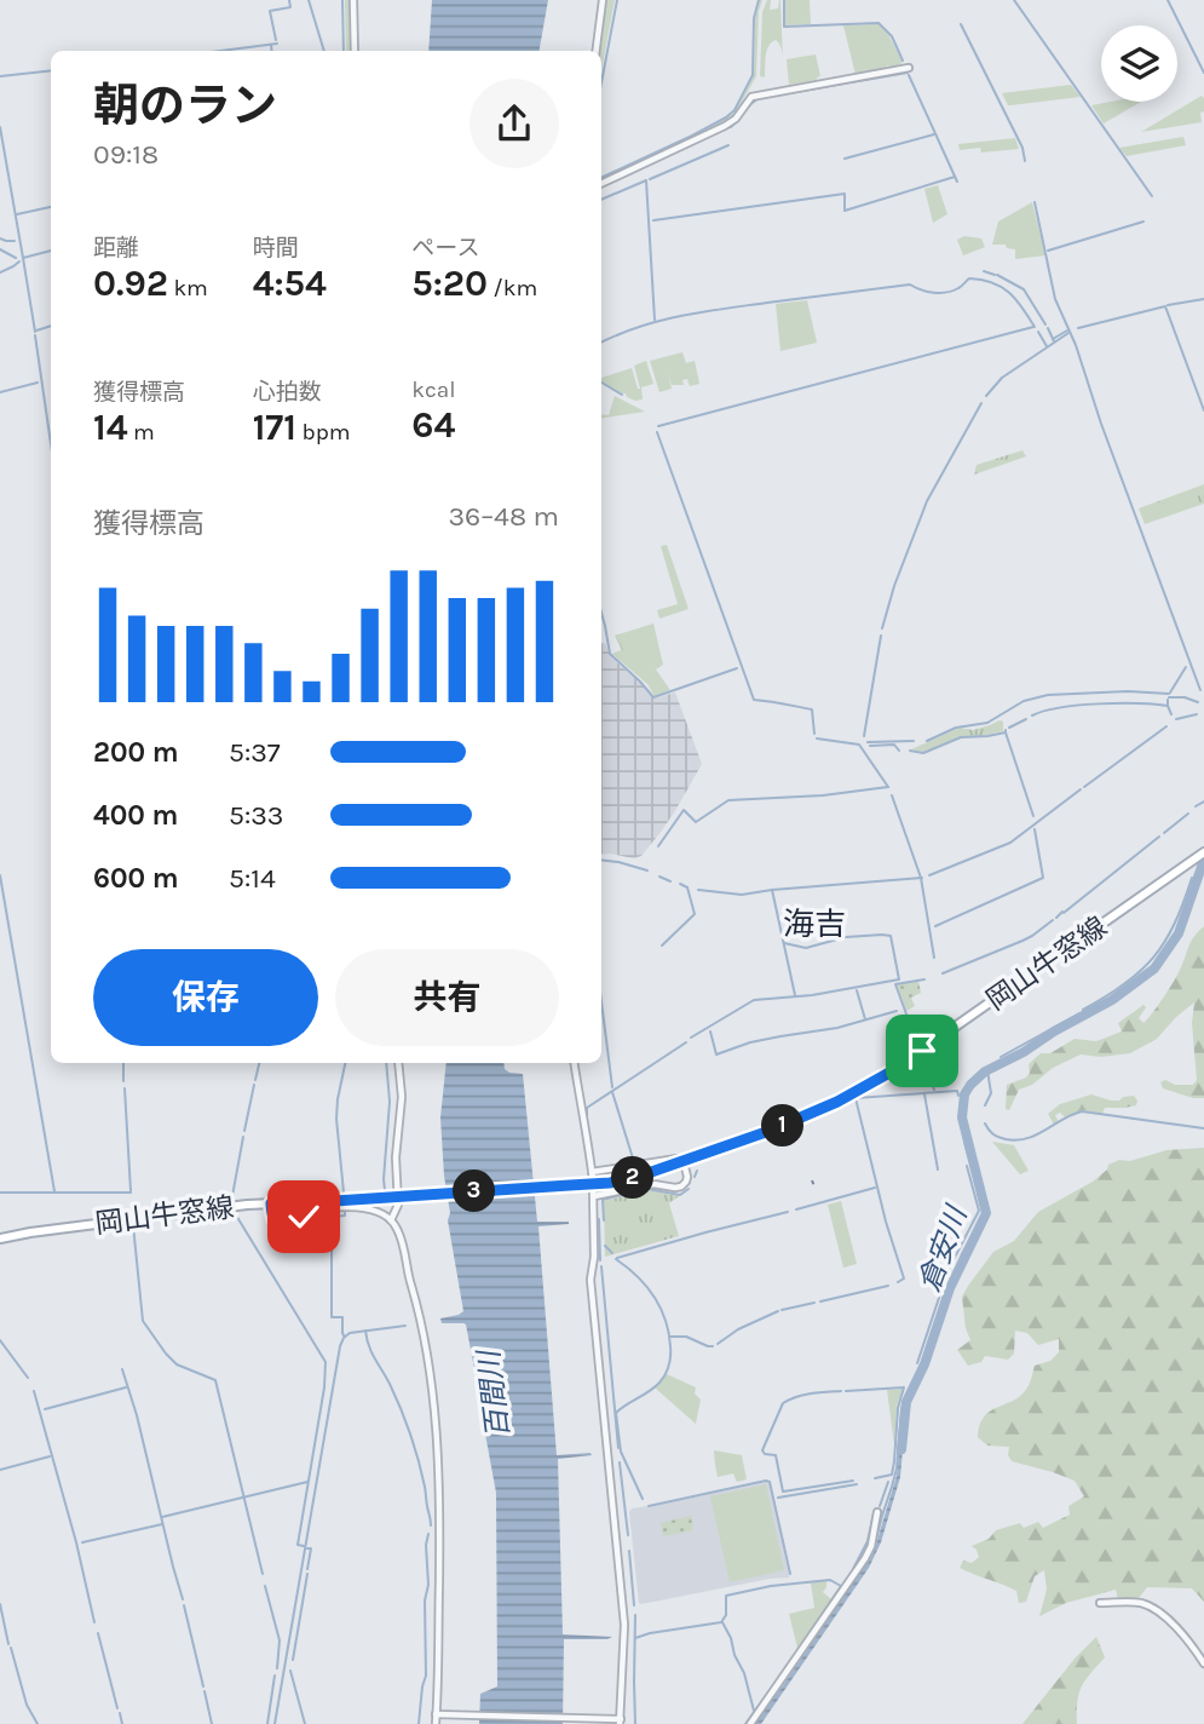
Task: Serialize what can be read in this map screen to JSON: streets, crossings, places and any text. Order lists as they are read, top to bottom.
{
  "streets": {
    "main road": ["岡山牛窓線"]
  },
  "districts": ["海吉"],
  "water": ["倉安川", "百間川"],
  "page": {
    "heading": ["朝のラン", "09:18"],
    "stats": [
      ["距離", "0.92 km"],
      ["時間", "4:54"],
      ["ペース", "5:20 /km"],
      ["獲得標高", "14 m"],
      ["心拍数", "171 bpm"],
      ["kcal", "64"]
    ],
    "chart": ["獲得標高", "36–48 m"],
    "list": [
      {
        "name": "200 m",
        "note": "5:37"
      },
      {
        "name": "400 m",
        "note": "5:33"
      },
      {
        "name": "600 m",
        "note": "5:14"
      }
    ],
    "buttons": ["保存", "共有"],
    "pins": ["1", "2", "3"]
  }
}
